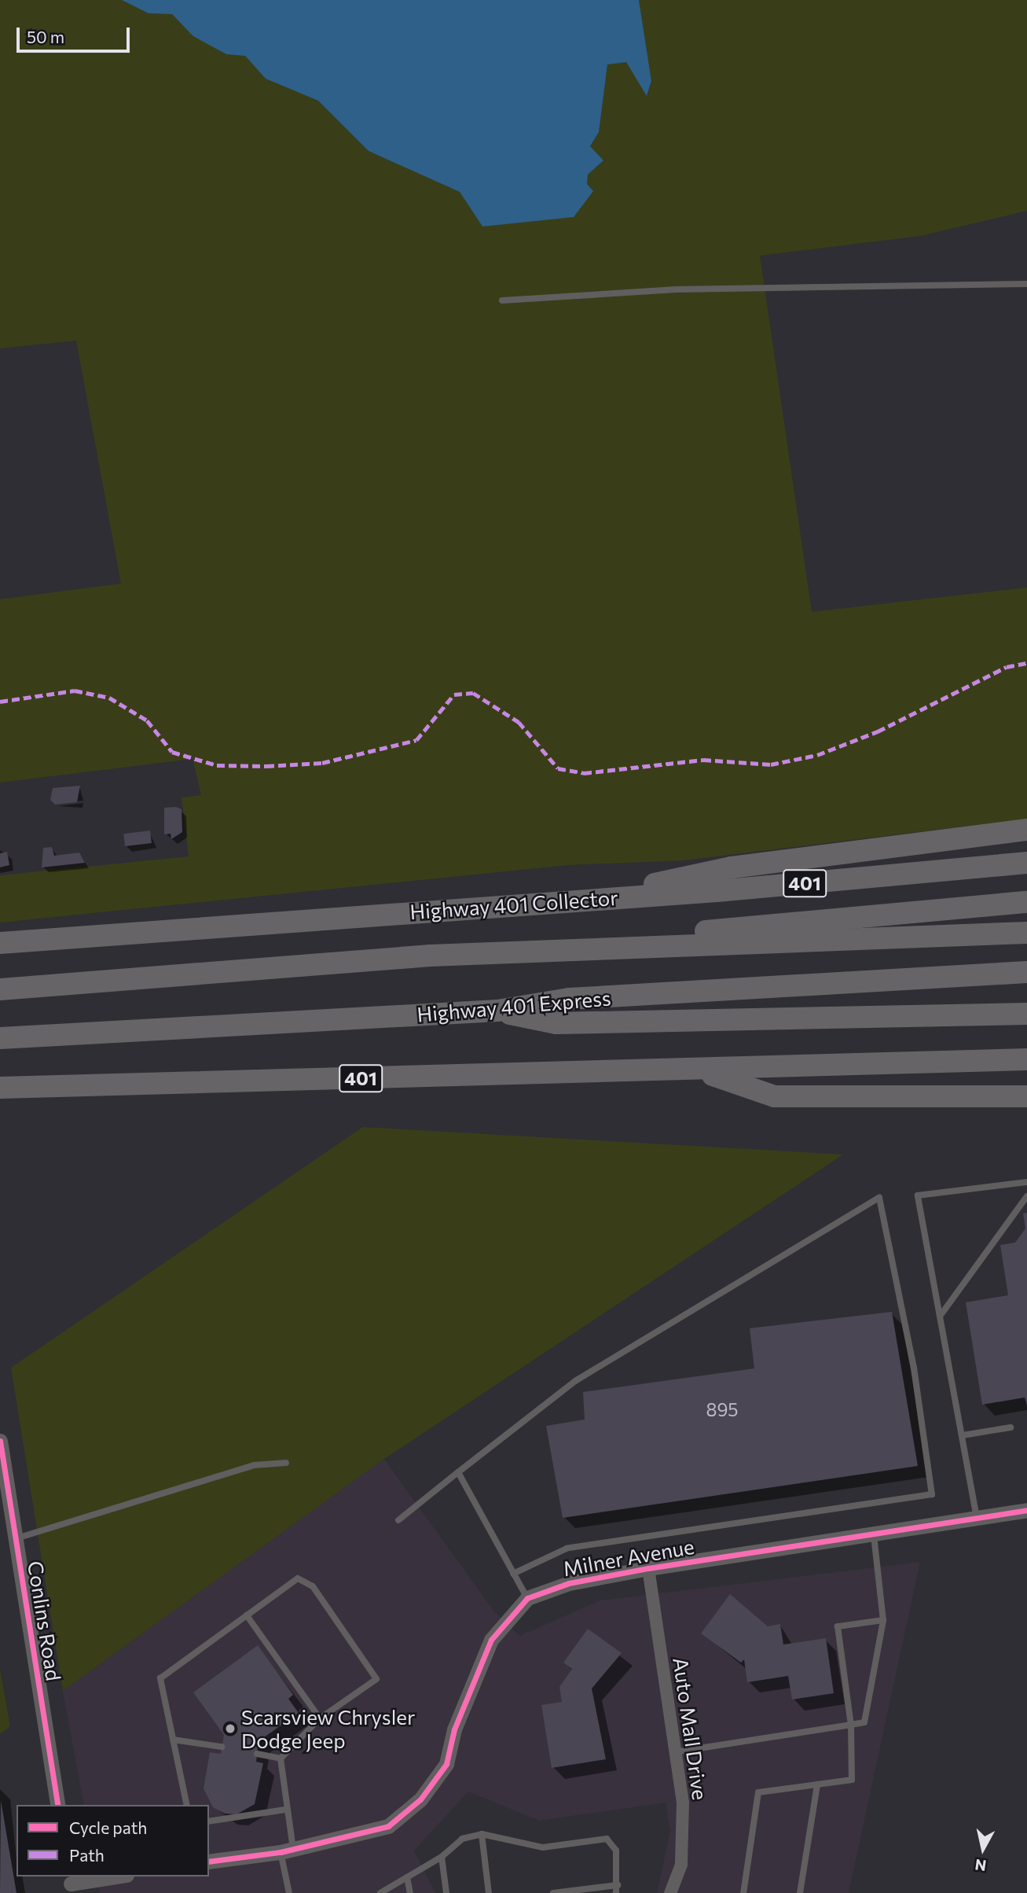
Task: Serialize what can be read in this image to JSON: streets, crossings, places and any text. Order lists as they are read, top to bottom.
{
  "streets": {
    "highway": ["401", "Highway 401 Collector", "Highway 401 Express"],
    "street": ["Milner Avenue", "Conlins Road", "Auto Mall Drive"]
  },
  "crossings": [
    ["Milner Avenue", "Auto Mall Drive"]
  ],
  "places": ["Scarsview Chrysler Dodge Jeep"],
  "house_numbers": ["895"],
  "legend": ["Cycle path", "Path"],
  "scale_bar": "50 m",
  "north": "bottom"
}
